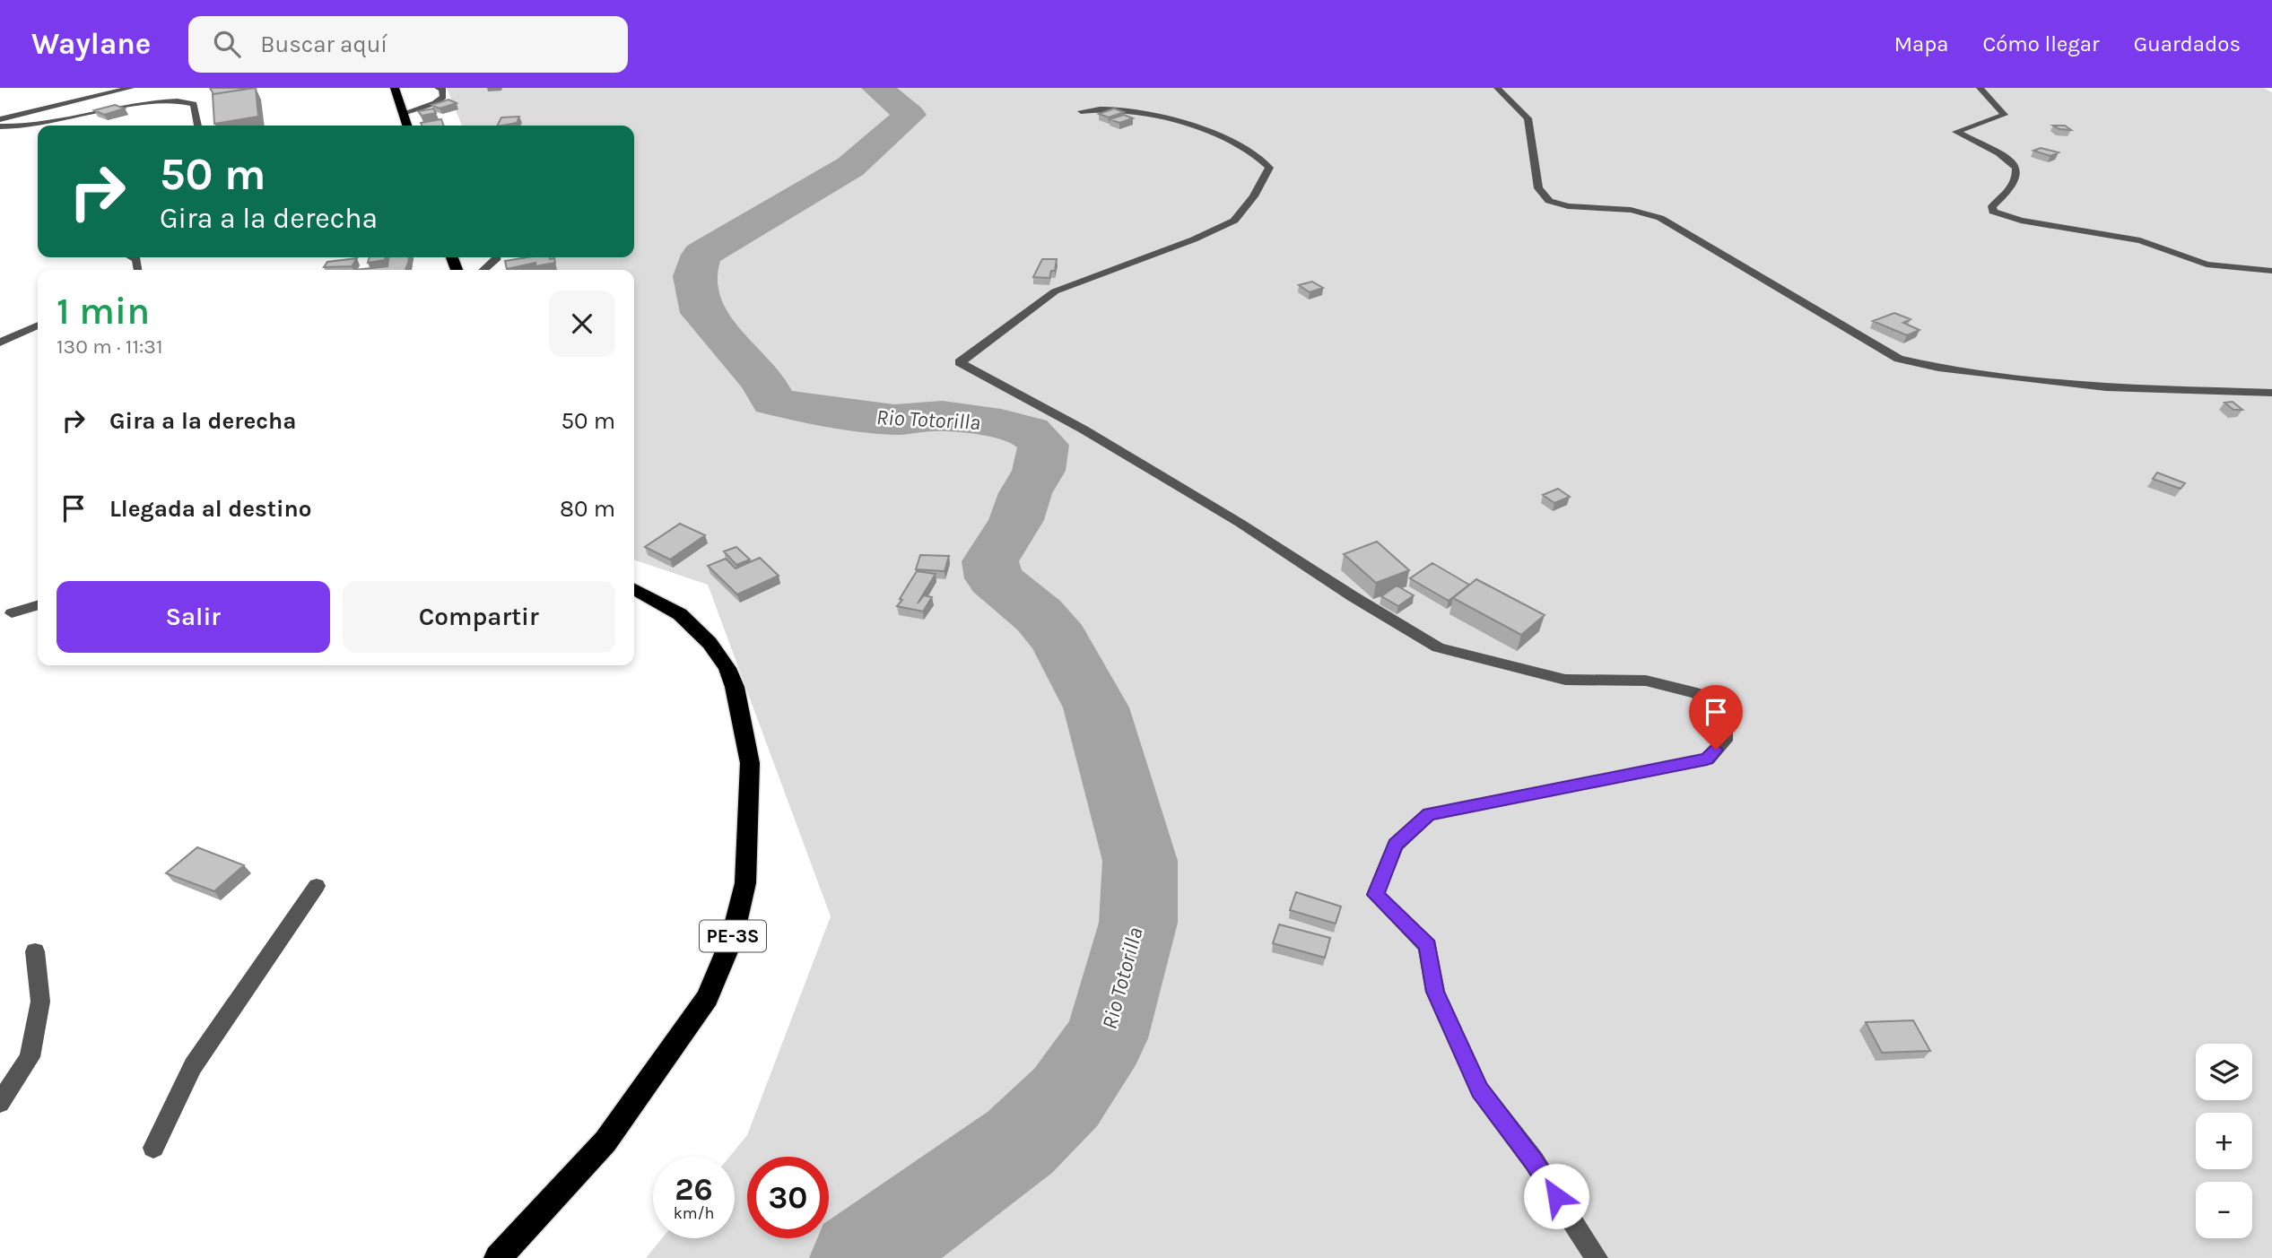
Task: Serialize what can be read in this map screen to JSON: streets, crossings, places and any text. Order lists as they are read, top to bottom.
{
  "streets": {
    "highway": ["PE-3S"]
  },
  "water": ["Rio Totorilla"],
  "page": {
    "header": "Waylane",
    "search": "Buscar aquí",
    "nav": ["Mapa", "Cómo llegar", "Guardados"],
    "turn": ["50 m", "Gira a la derecha"],
    "heading": ["1 min", "130 m · 11:31"],
    "list": [
      {
        "name": "Gira a la derecha",
        "value": "50 m"
      },
      {
        "name": "Llegada al destino",
        "value": "80 m"
      }
    ],
    "buttons": ["Salir", "Compartir"],
    "map_buttons": ["+", "−"],
    "speed": "26 km/h",
    "limit": "30"
  }
}
